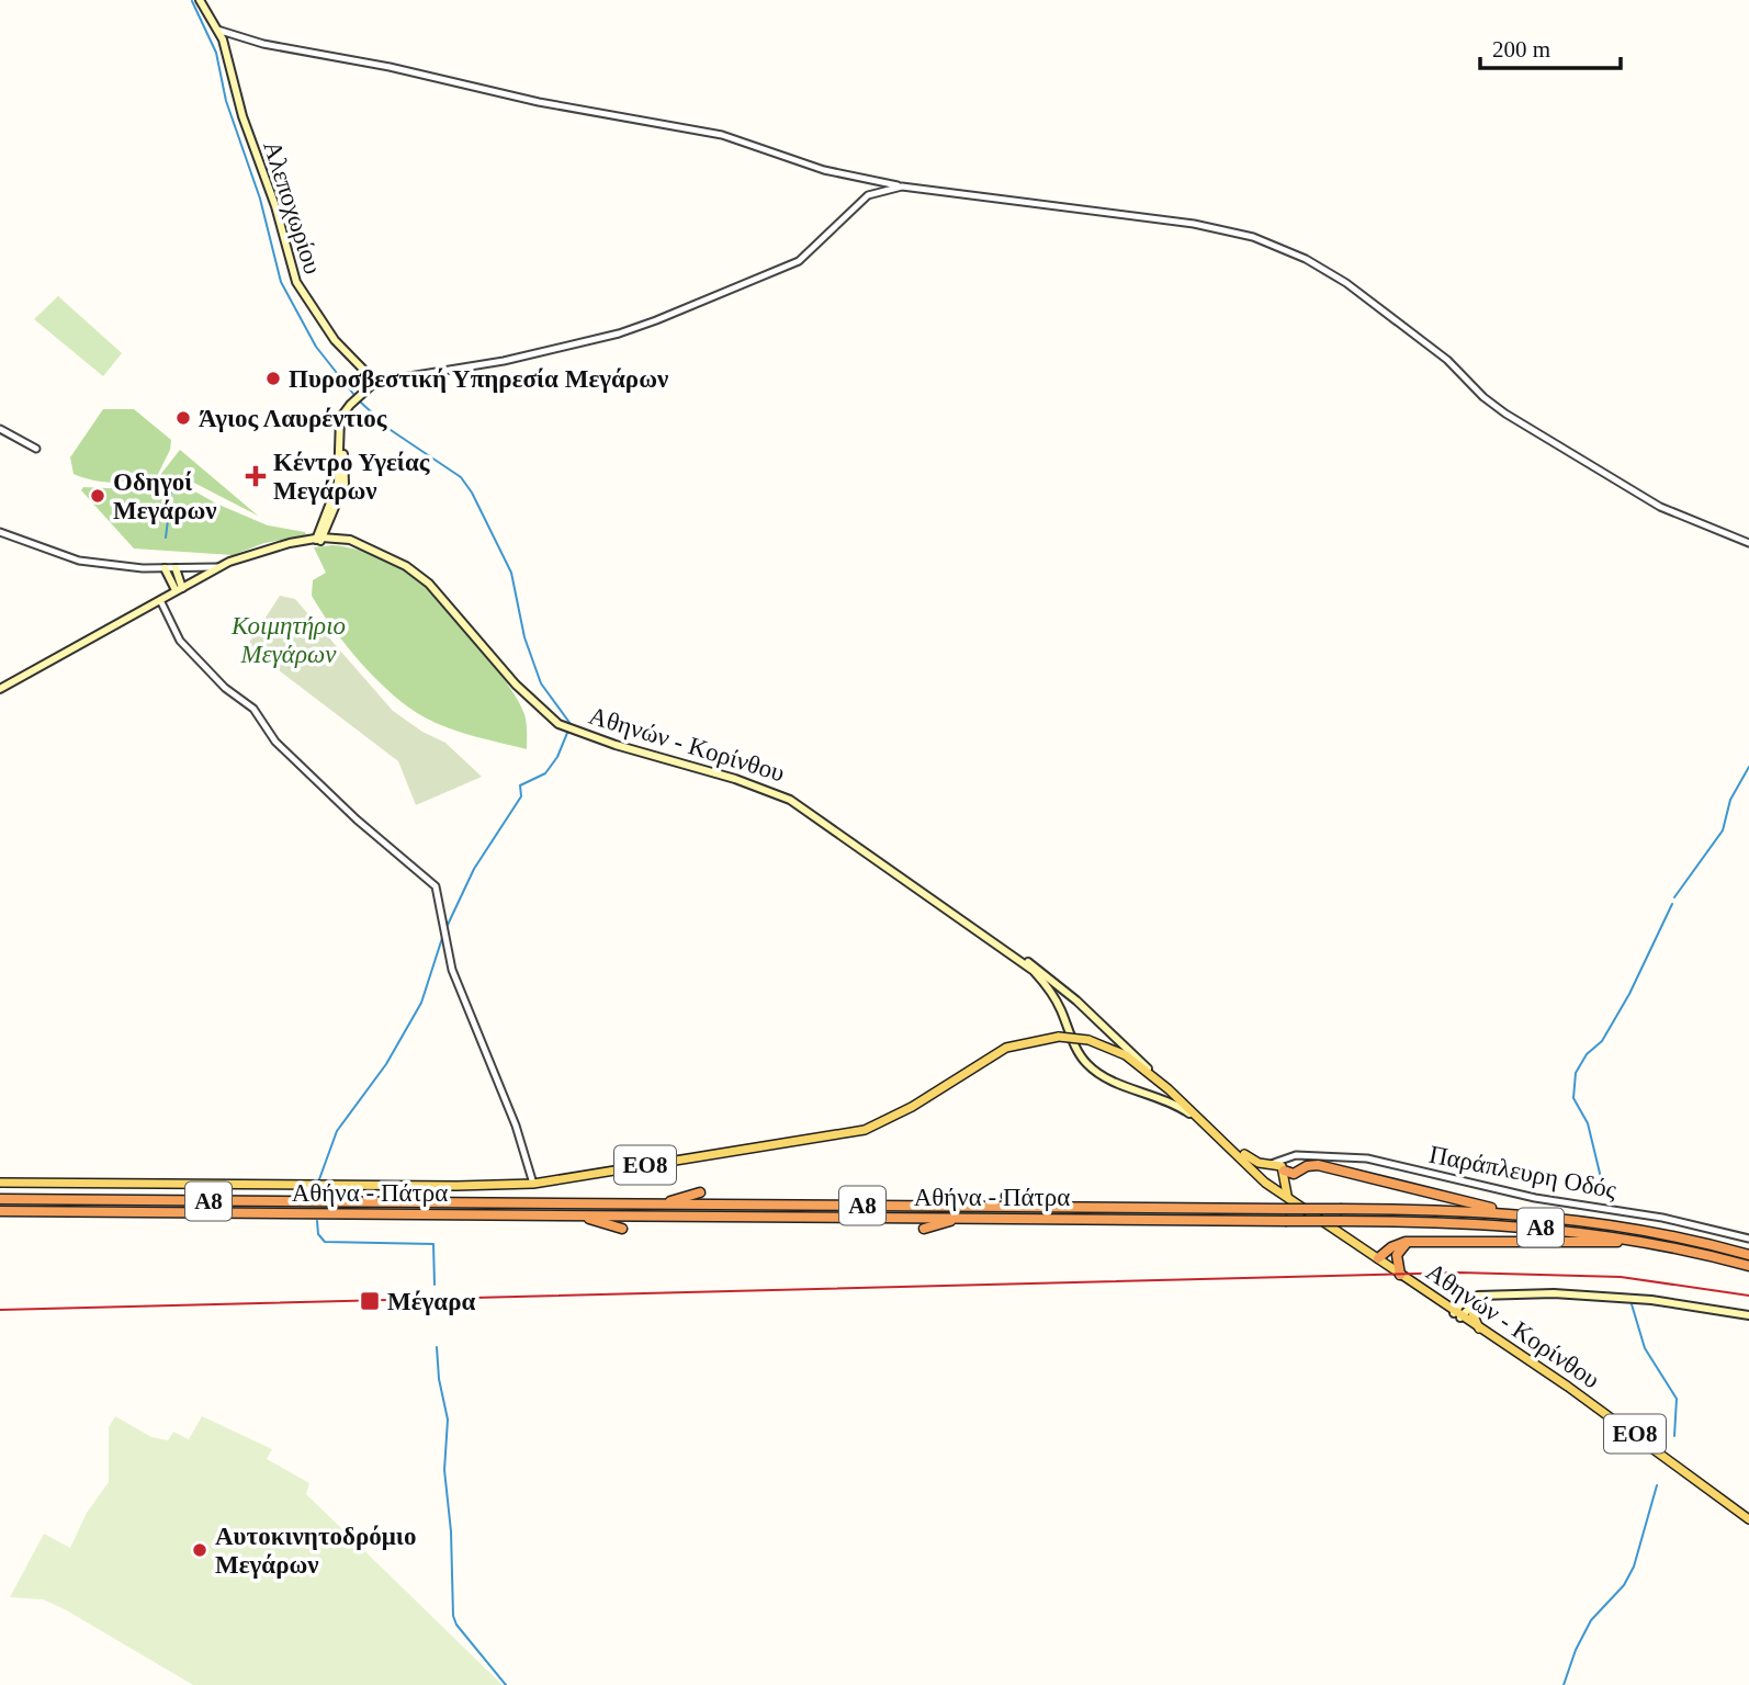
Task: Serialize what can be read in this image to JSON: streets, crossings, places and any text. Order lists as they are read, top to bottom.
{
  "streets": {
    "highway": ["Αθήνα - Πάτρα", "Α8"],
    "main road": ["Αλεποχωρίου", "Αθηνών - Κορίνθου", "ΕΟ8"],
    "street": ["Παράπλευρη Οδός"]
  },
  "crossings": [
    ["Αθηνών - Κορίνθου", "Παράπλευρη Οδός"]
  ],
  "parks": ["Κοιμητήριο Μεγάρων"],
  "places": {
    "other": [
      "Πυροσβεστική Υπηρεσία Μεγάρων",
      "Άγιος Λαυρέντιος",
      "Οδηγοί Μεγάρων",
      "Αυτοκινητοδρόμιο Μεγάρων"
    ],
    "health": ["Κέντρο Υγείας Μεγάρων"],
    "transit": ["Μέγαρα"]
  },
  "scale_bar": "200 m"
}
